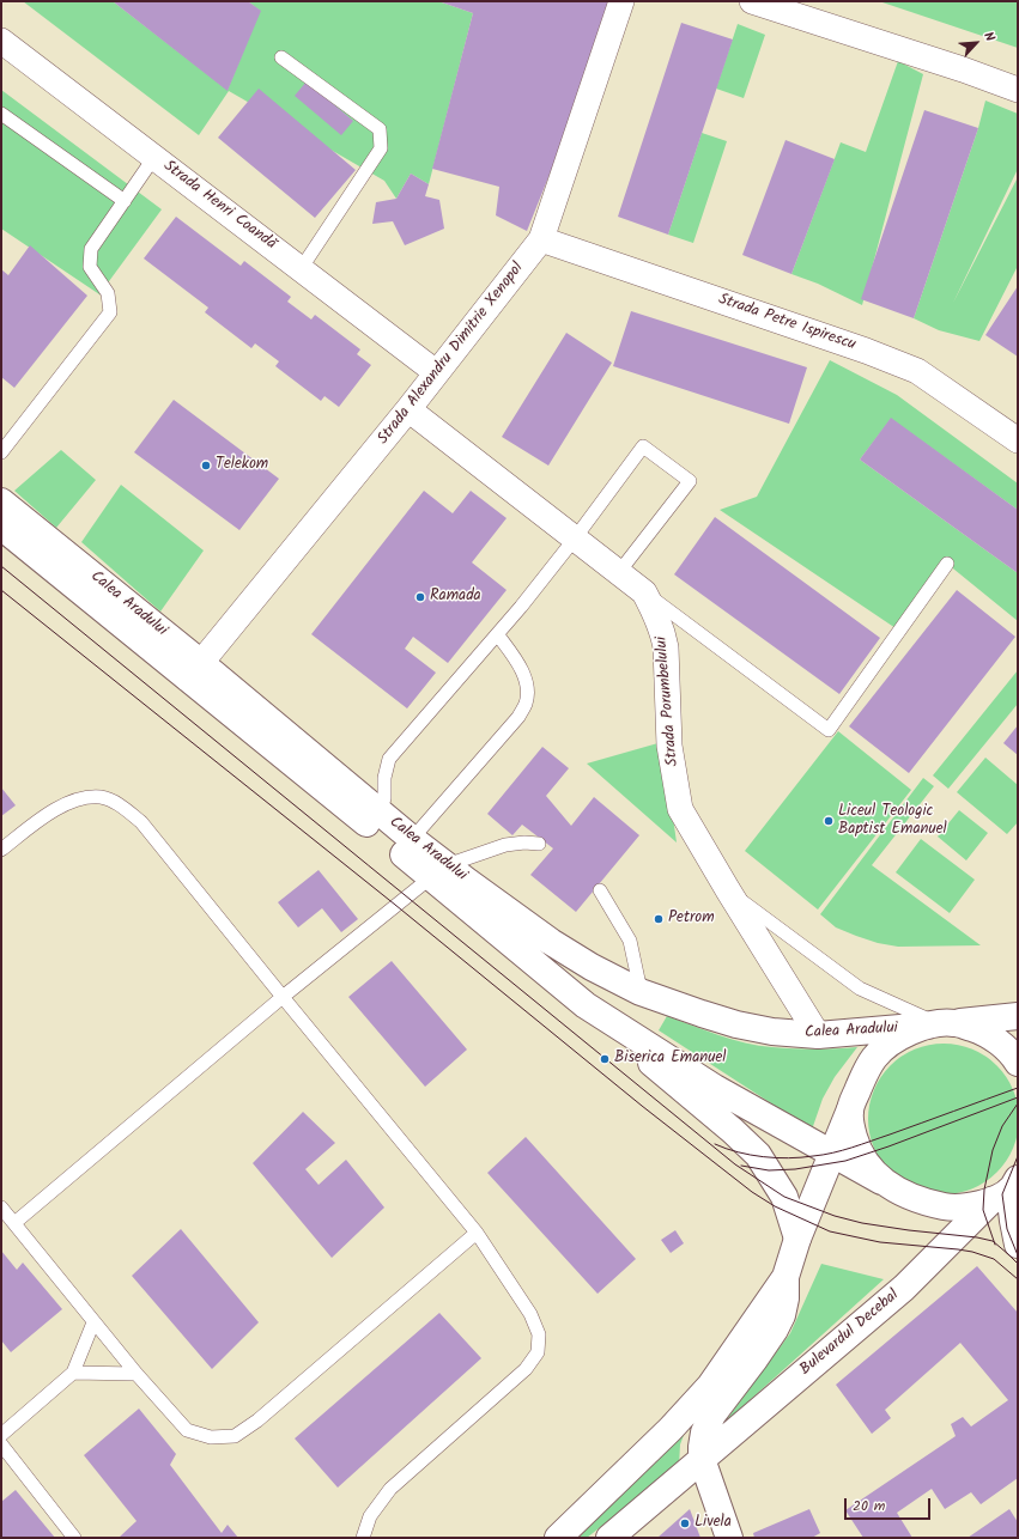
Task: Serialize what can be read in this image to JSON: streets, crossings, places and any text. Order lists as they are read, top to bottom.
{
  "streets": {
    "main road": ["Calea Aradului", "Bulevardul Decebal"],
    "street": [
      "Strada Henri Coandă",
      "Strada Petre Ispirescu",
      "Strada Alexandru Dimitrie Xenopol",
      "Strada Porumbelului"
    ]
  },
  "crossings": [
    ["Strada Henri Coandă", "Strada Alexandru Dimitrie Xenopol"],
    ["Strada Petre Ispirescu", "Strada Alexandru Dimitrie Xenopol"],
    ["Strada Alexandru Dimitrie Xenopol", "Calea Aradului"],
    ["Strada Alexandru Dimitrie Xenopol", "Strada Porumbelului"],
    ["Calea Aradului", "Strada Porumbelului"],
    ["Calea Aradului", "Bulevardul Decebal"]
  ],
  "places": [
    "Telekom",
    "Ramada",
    "Liceul Teologic Baptist Emanuel",
    "Petrom",
    "Biserica Emanuel",
    "Livela"
  ],
  "scale_bar": "20 m",
  "north": "top right"
}
